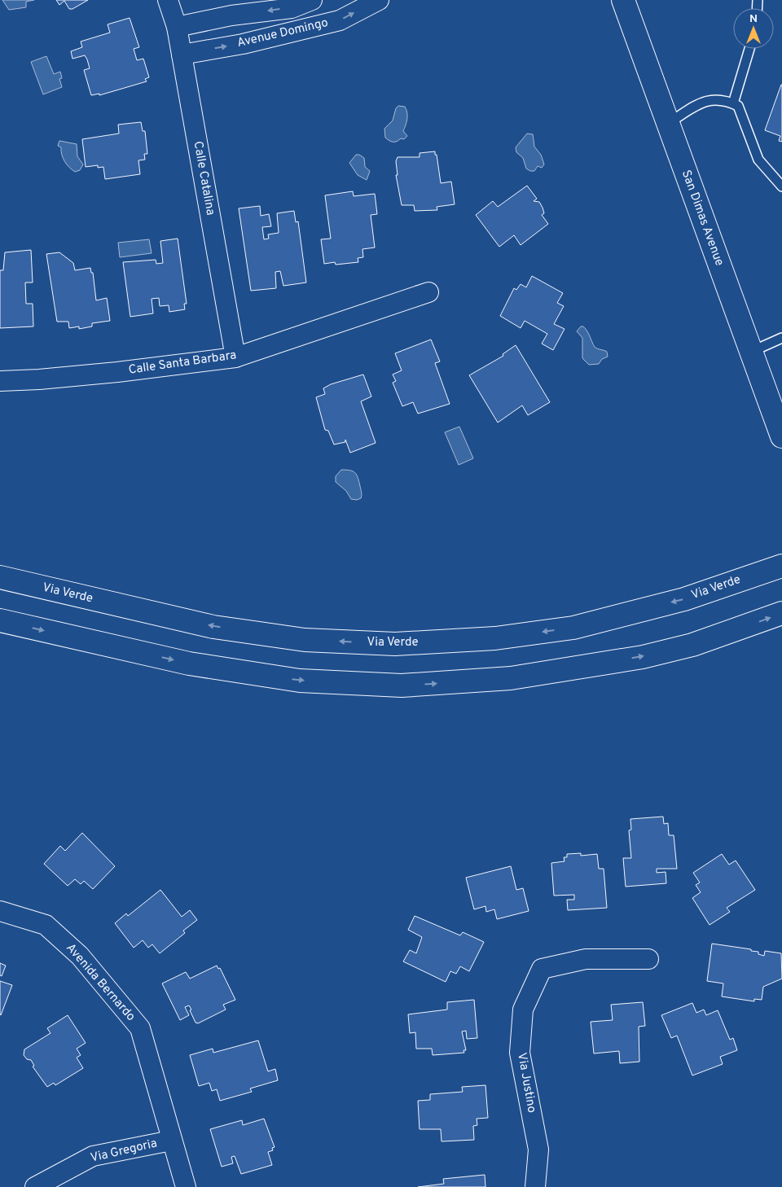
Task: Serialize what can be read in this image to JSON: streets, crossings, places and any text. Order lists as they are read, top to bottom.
{
  "streets": {
    "main road": ["San Dimas Avenue", "Via Verde"],
    "street": [
      "Avenue Domingo",
      "Calle Catalina",
      "Calle Santa Barbara",
      "Avenida Bernardo",
      "Via Justino",
      "Via Gregoria"
    ]
  },
  "crossings": [
    ["Avenue Domingo", "Calle Catalina"],
    ["Calle Catalina", "Calle Santa Barbara"],
    ["Avenida Bernardo", "Via Gregoria"]
  ],
  "north": "top"
}
